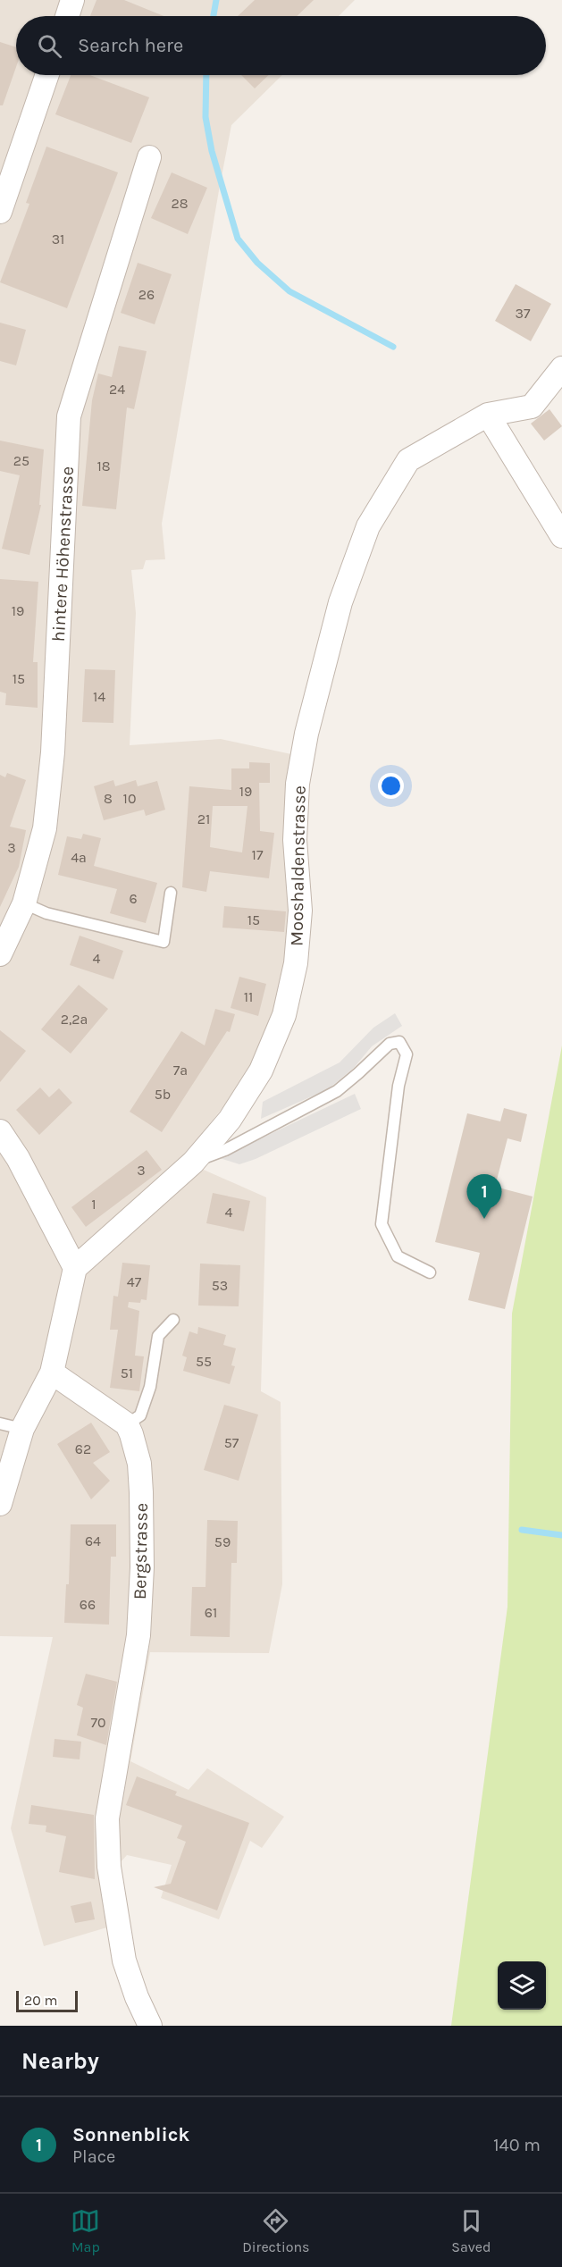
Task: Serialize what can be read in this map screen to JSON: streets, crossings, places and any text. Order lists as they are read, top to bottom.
{
  "streets": {
    "street": ["hintere Höhenstrasse", "Mooshaldenstrasse", "Bergstrasse"]
  },
  "house_numbers": [
    "28",
    "31",
    "26",
    "37",
    "24",
    "25",
    "18",
    "19",
    "15",
    "14",
    "19",
    "8",
    "10",
    "21",
    "3",
    "17",
    "4a",
    "6",
    "15",
    "4",
    "11",
    "2,2a",
    "7a",
    "5b",
    "3",
    "1",
    "4",
    "47",
    "53",
    "55",
    "51",
    "57",
    "62",
    "64",
    "59",
    "66",
    "61",
    "70"
  ],
  "scale_bar": "20 m",
  "page": {
    "search": "Search here",
    "pins": "1",
    "scale": "20 m",
    "heading": "Nearby",
    "list": [
      {
        "mark": "1",
        "name": "Sonnenblick",
        "note": "Place",
        "value": "140 m"
      }
    ],
    "nav": ["Map", "Directions", "Saved"]
  }
}
